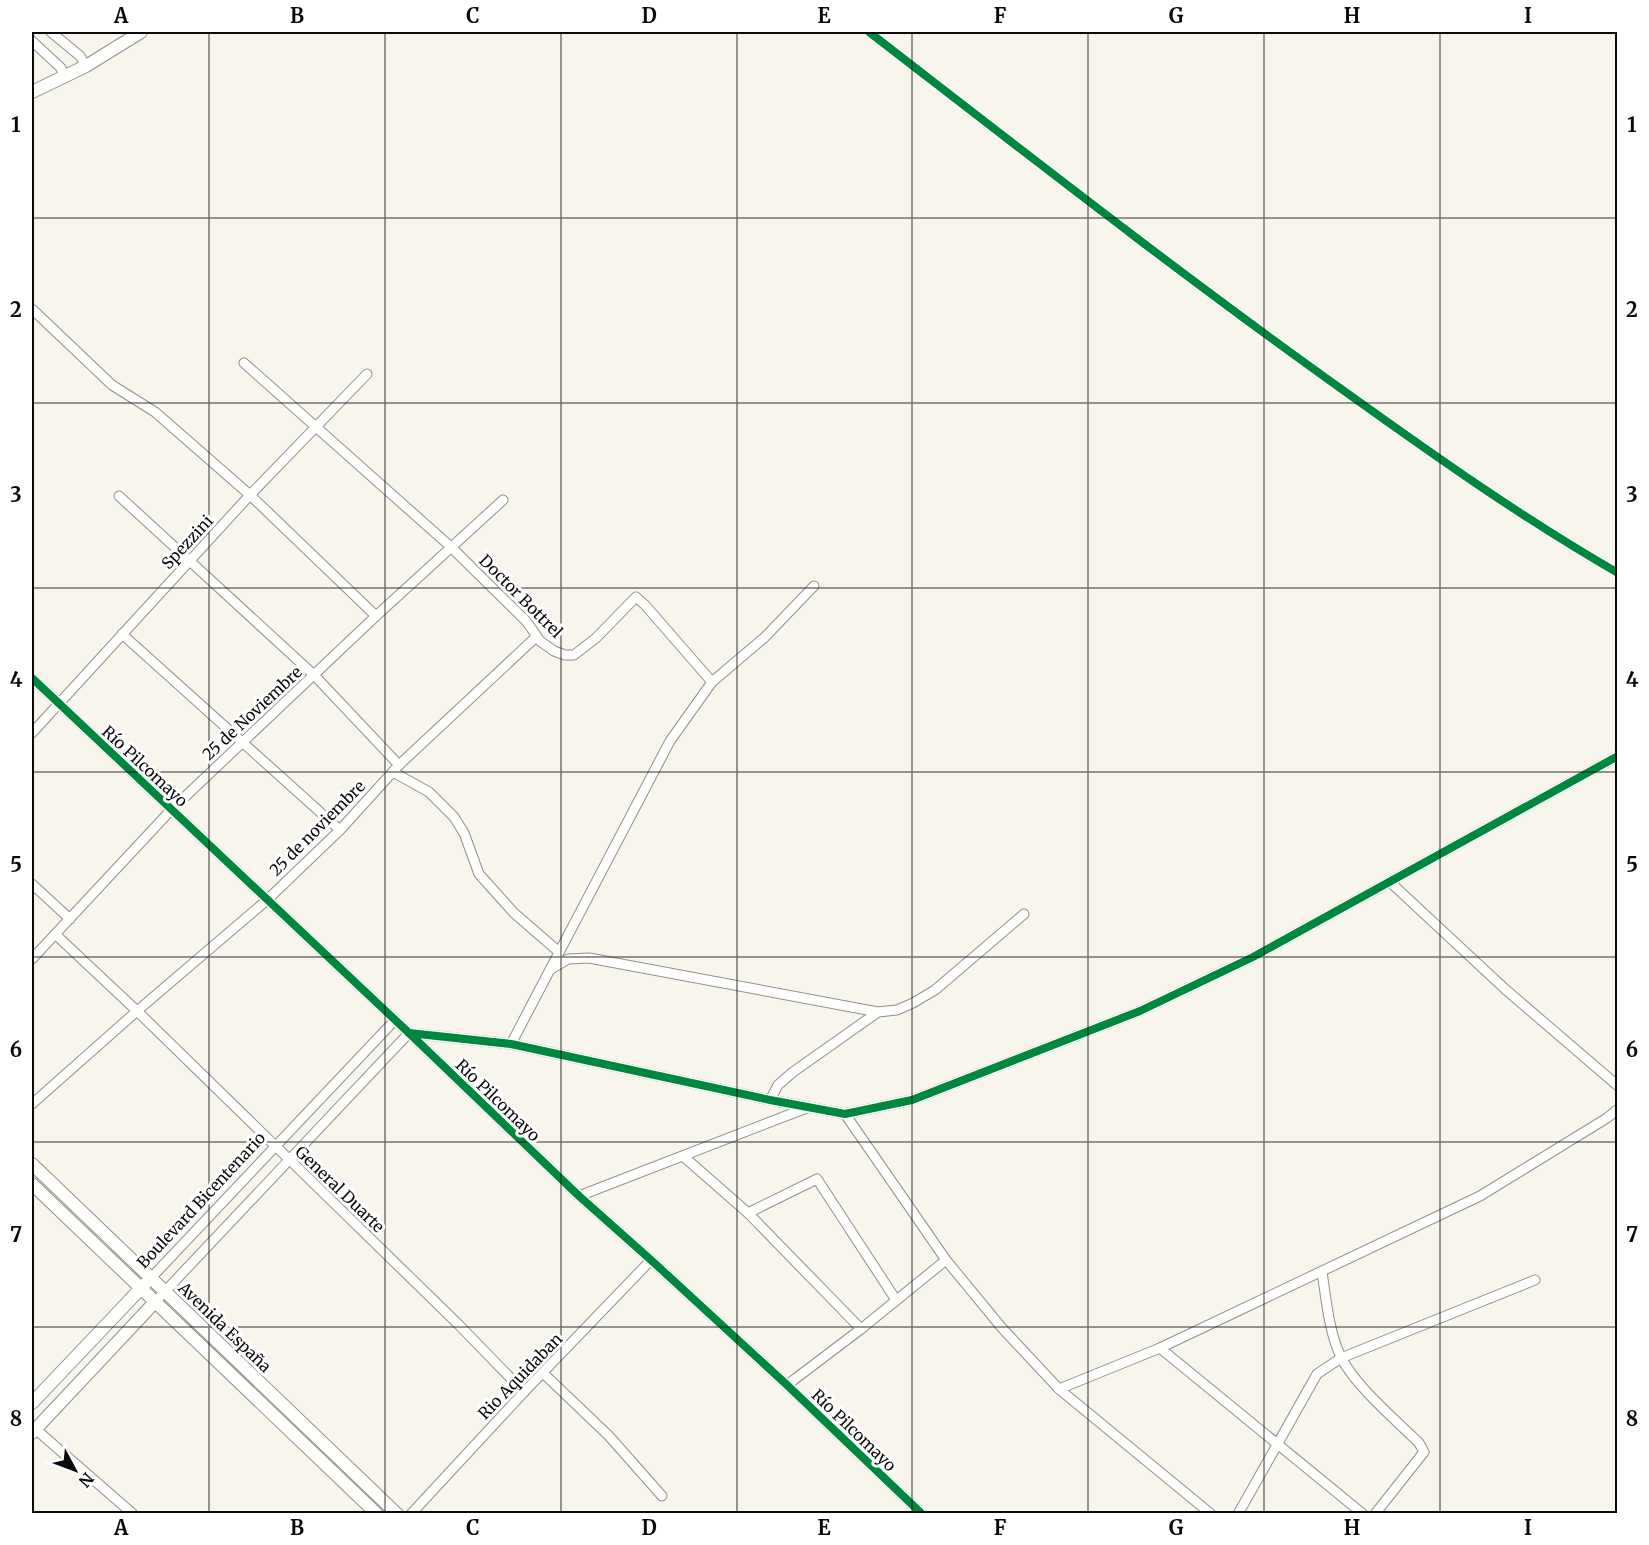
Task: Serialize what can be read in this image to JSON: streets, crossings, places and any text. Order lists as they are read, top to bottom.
{
  "streets": {
    "street": [
      "Spezzini",
      "Doctor Bottrel",
      "25 de Noviembre",
      "Río Pilcomayo",
      "25 de noviembre",
      "General Duarte",
      "Boulevard Bicentenario",
      "Avenida España",
      "Rio Aquidaban"
    ]
  },
  "crossings": [
    ["Spezzini", "Doctor Bottrel"],
    ["Spezzini", "Río Pilcomayo"],
    ["Doctor Bottrel", "25 de Noviembre"],
    ["Doctor Bottrel", "25 de noviembre"],
    ["25 de Noviembre", "Río Pilcomayo"],
    ["25 de Noviembre", "General Duarte"],
    ["Río Pilcomayo", "25 de noviembre"],
    ["Río Pilcomayo", "Boulevard Bicentenario"],
    ["Río Pilcomayo", "Rio Aquidaban"],
    ["25 de noviembre", "General Duarte"],
    ["General Duarte", "Boulevard Bicentenario"],
    ["General Duarte", "Rio Aquidaban"],
    ["Boulevard Bicentenario", "Avenida España"]
  ],
  "north": "bottom right",
  "grid": {
    "columns": [
      "A",
      "B",
      "C",
      "D",
      "E",
      "F",
      "G",
      "H",
      "I"
    ],
    "rows": [
      "1",
      "2",
      "3",
      "4",
      "5",
      "6",
      "7",
      "8"
    ]
  }
}
